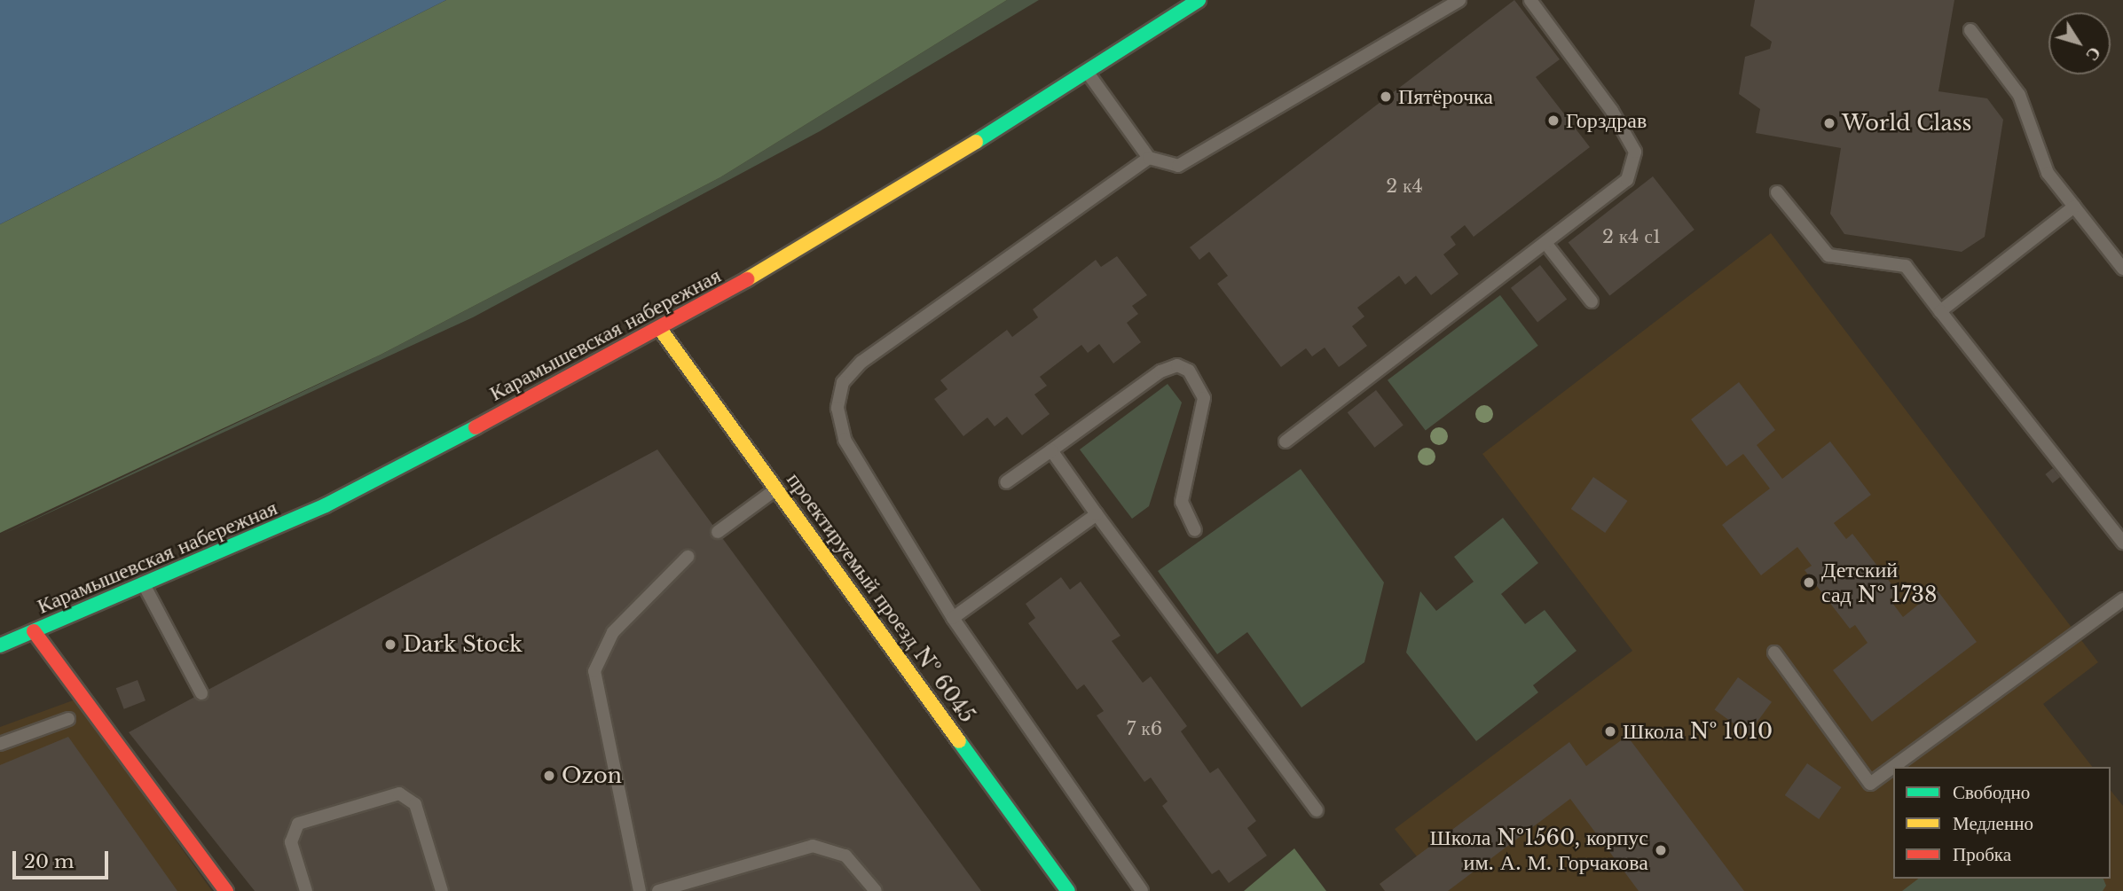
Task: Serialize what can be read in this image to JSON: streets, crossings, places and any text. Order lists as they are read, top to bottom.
{
  "streets": {
    "street": ["Карамышевская набережная", "проектируемый проезд № 6045"]
  },
  "crossings": [
    ["Карамышевская набережная", "проектируемый проезд № 6045"]
  ],
  "places": [
    "Пятёрочка",
    "Горздрав",
    "World Class",
    "Детский сад № 1738",
    "Dark Stock",
    "Школа № 1010",
    "Ozon",
    "Школа №1560, корпус им. А. М. Горчакова"
  ],
  "house_numbers": ["2 к4", "2 к4 с1", "7 к6"],
  "legend": ["Свободно", "Медленно", "Пробка"],
  "scale_bar": "20 m",
  "north": "bottom right"
}
